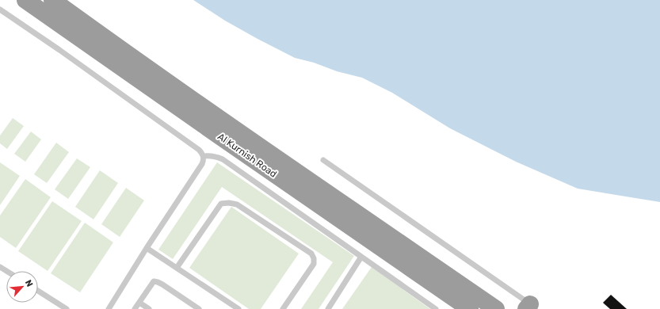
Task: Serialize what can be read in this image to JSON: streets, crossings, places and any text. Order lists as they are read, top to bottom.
{
  "streets": {
    "highway": ["Al Kurnish Road"]
  },
  "north": "top right"
}
